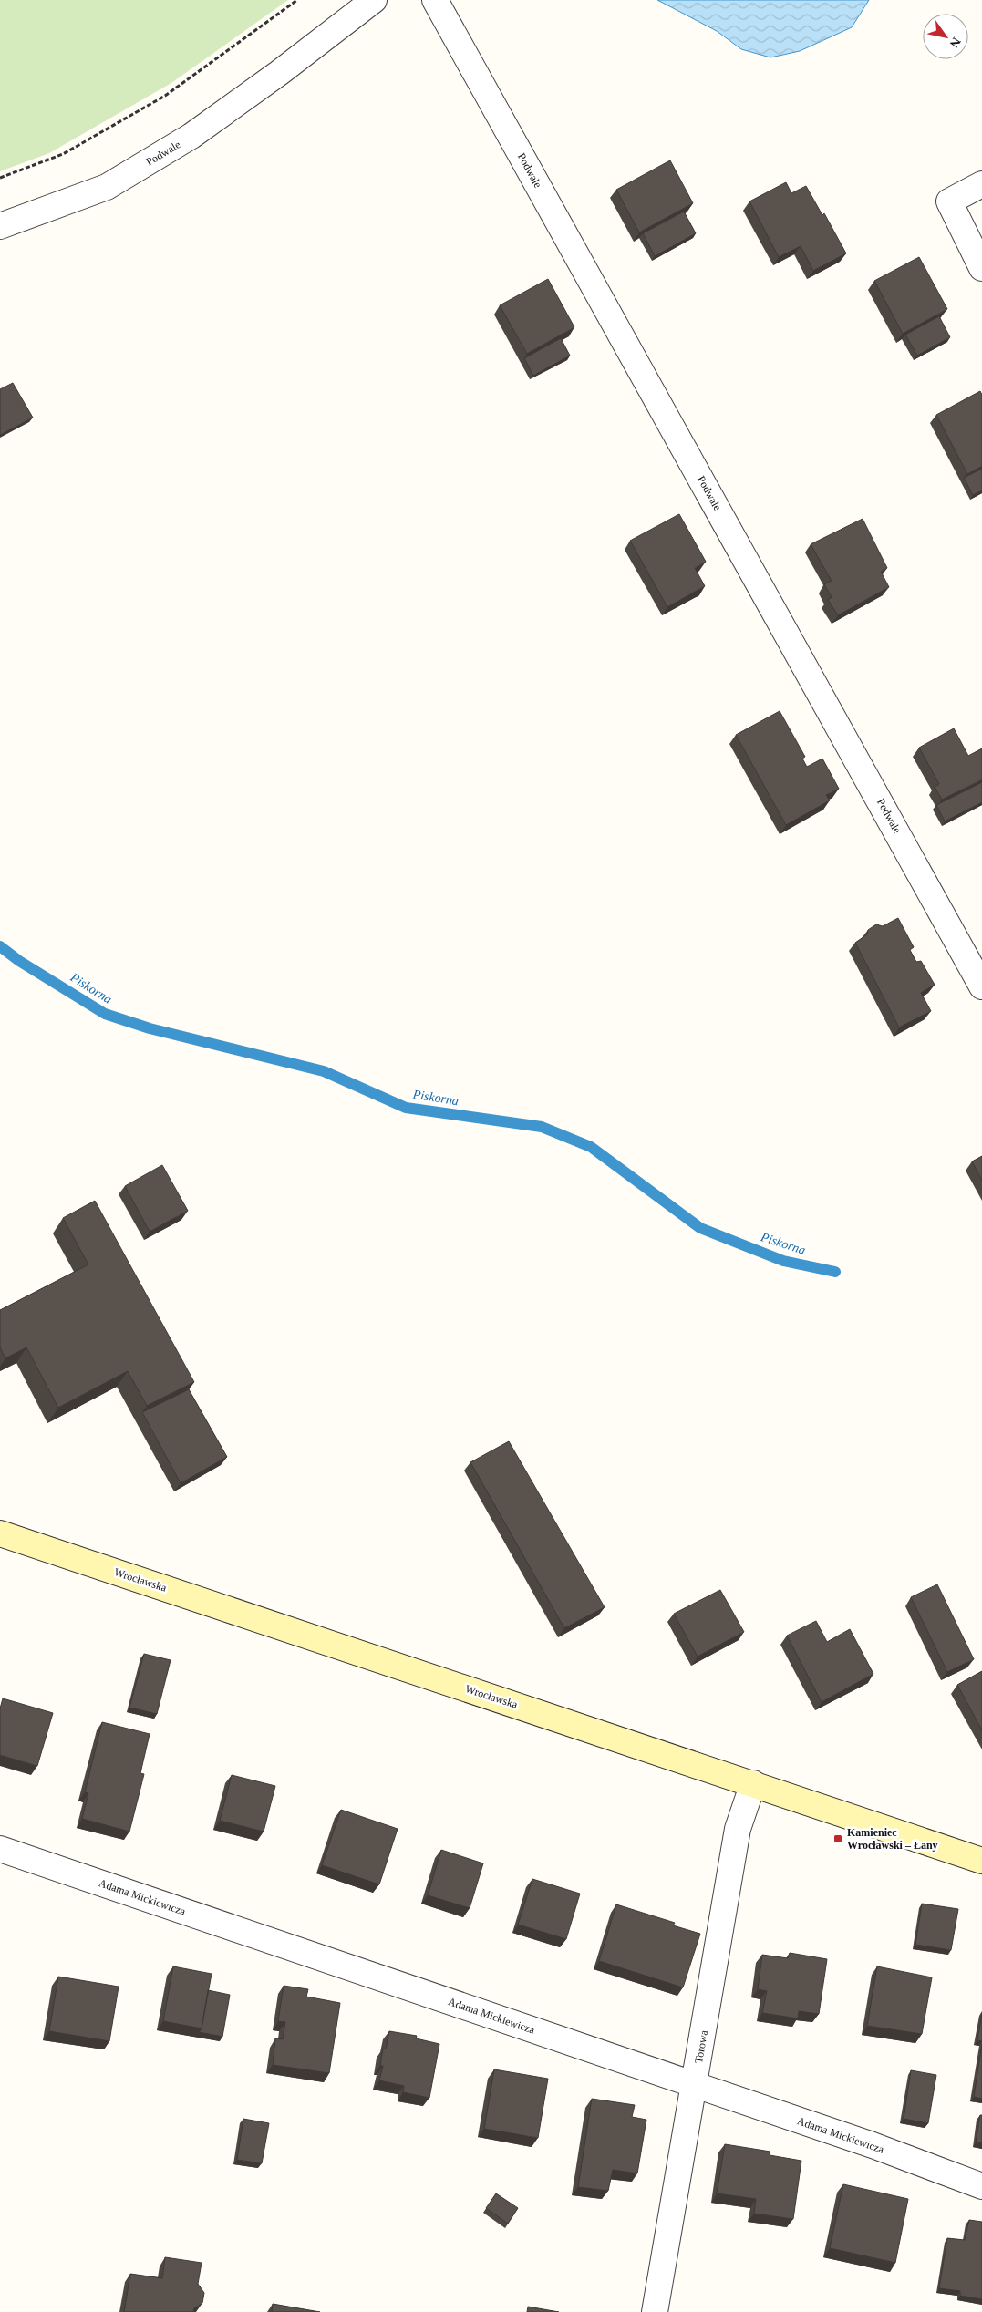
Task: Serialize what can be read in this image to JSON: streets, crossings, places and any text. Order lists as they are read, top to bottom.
{
  "streets": {
    "main road": ["Wrocławska"],
    "street": ["Podwale", "Adama Mickiewicza", "Torowa"]
  },
  "crossings": [
    ["Wrocławska", "Torowa"],
    ["Adama Mickiewicza", "Torowa"]
  ],
  "water": ["Piskorna"],
  "places": {
    "transit": ["Kamieniec Wrocławski – Łany"]
  },
  "north": "bottom right"
}
